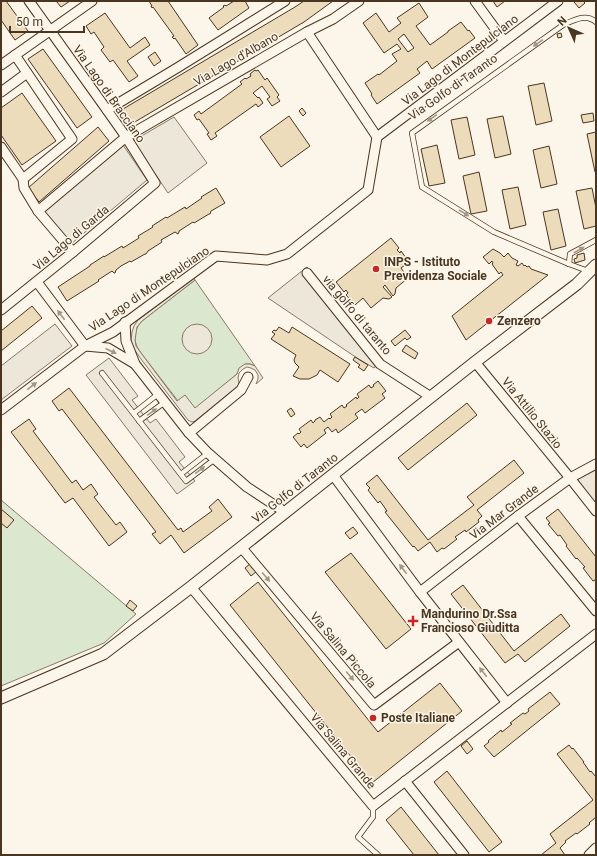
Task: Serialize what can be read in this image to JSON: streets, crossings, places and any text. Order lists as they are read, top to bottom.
{
  "streets": {
    "street": [
      "Via Lago d'Albano",
      "Via Lago di Montepulciano",
      "Via Golfo di Taranto",
      "Via Lago di Bracciano",
      "Via Lago di Garda",
      "via golfo di taranto",
      "Via Attilio Stazio",
      "Via Mar Grande",
      "Via Salina Piccola",
      "Via Salina Grande"
    ]
  },
  "crossings": [
    ["Via Lago d'Albano", "Via Lago di Bracciano"],
    ["Via Lago di Montepulciano", "Via Lago di Garda"],
    ["Via Golfo di Taranto", "via golfo di taranto"],
    ["Via Golfo di Taranto", "Via Attilio Stazio"],
    ["Via Golfo di Taranto", "Via Salina Piccola"],
    ["Via Golfo di Taranto", "Via Salina Grande"],
    ["Via Lago di Bracciano", "Via Lago di Garda"],
    ["Via Attilio Stazio", "Via Mar Grande"]
  ],
  "places": {
    "other": ["INPS - Istituto Previdenza Sociale", "Zenzero", "Poste Italiane"],
    "health": ["Mandurino Dr.Ssa Francioso Giuditta"]
  },
  "scale_bar": "50 m",
  "north": "top left"
}
